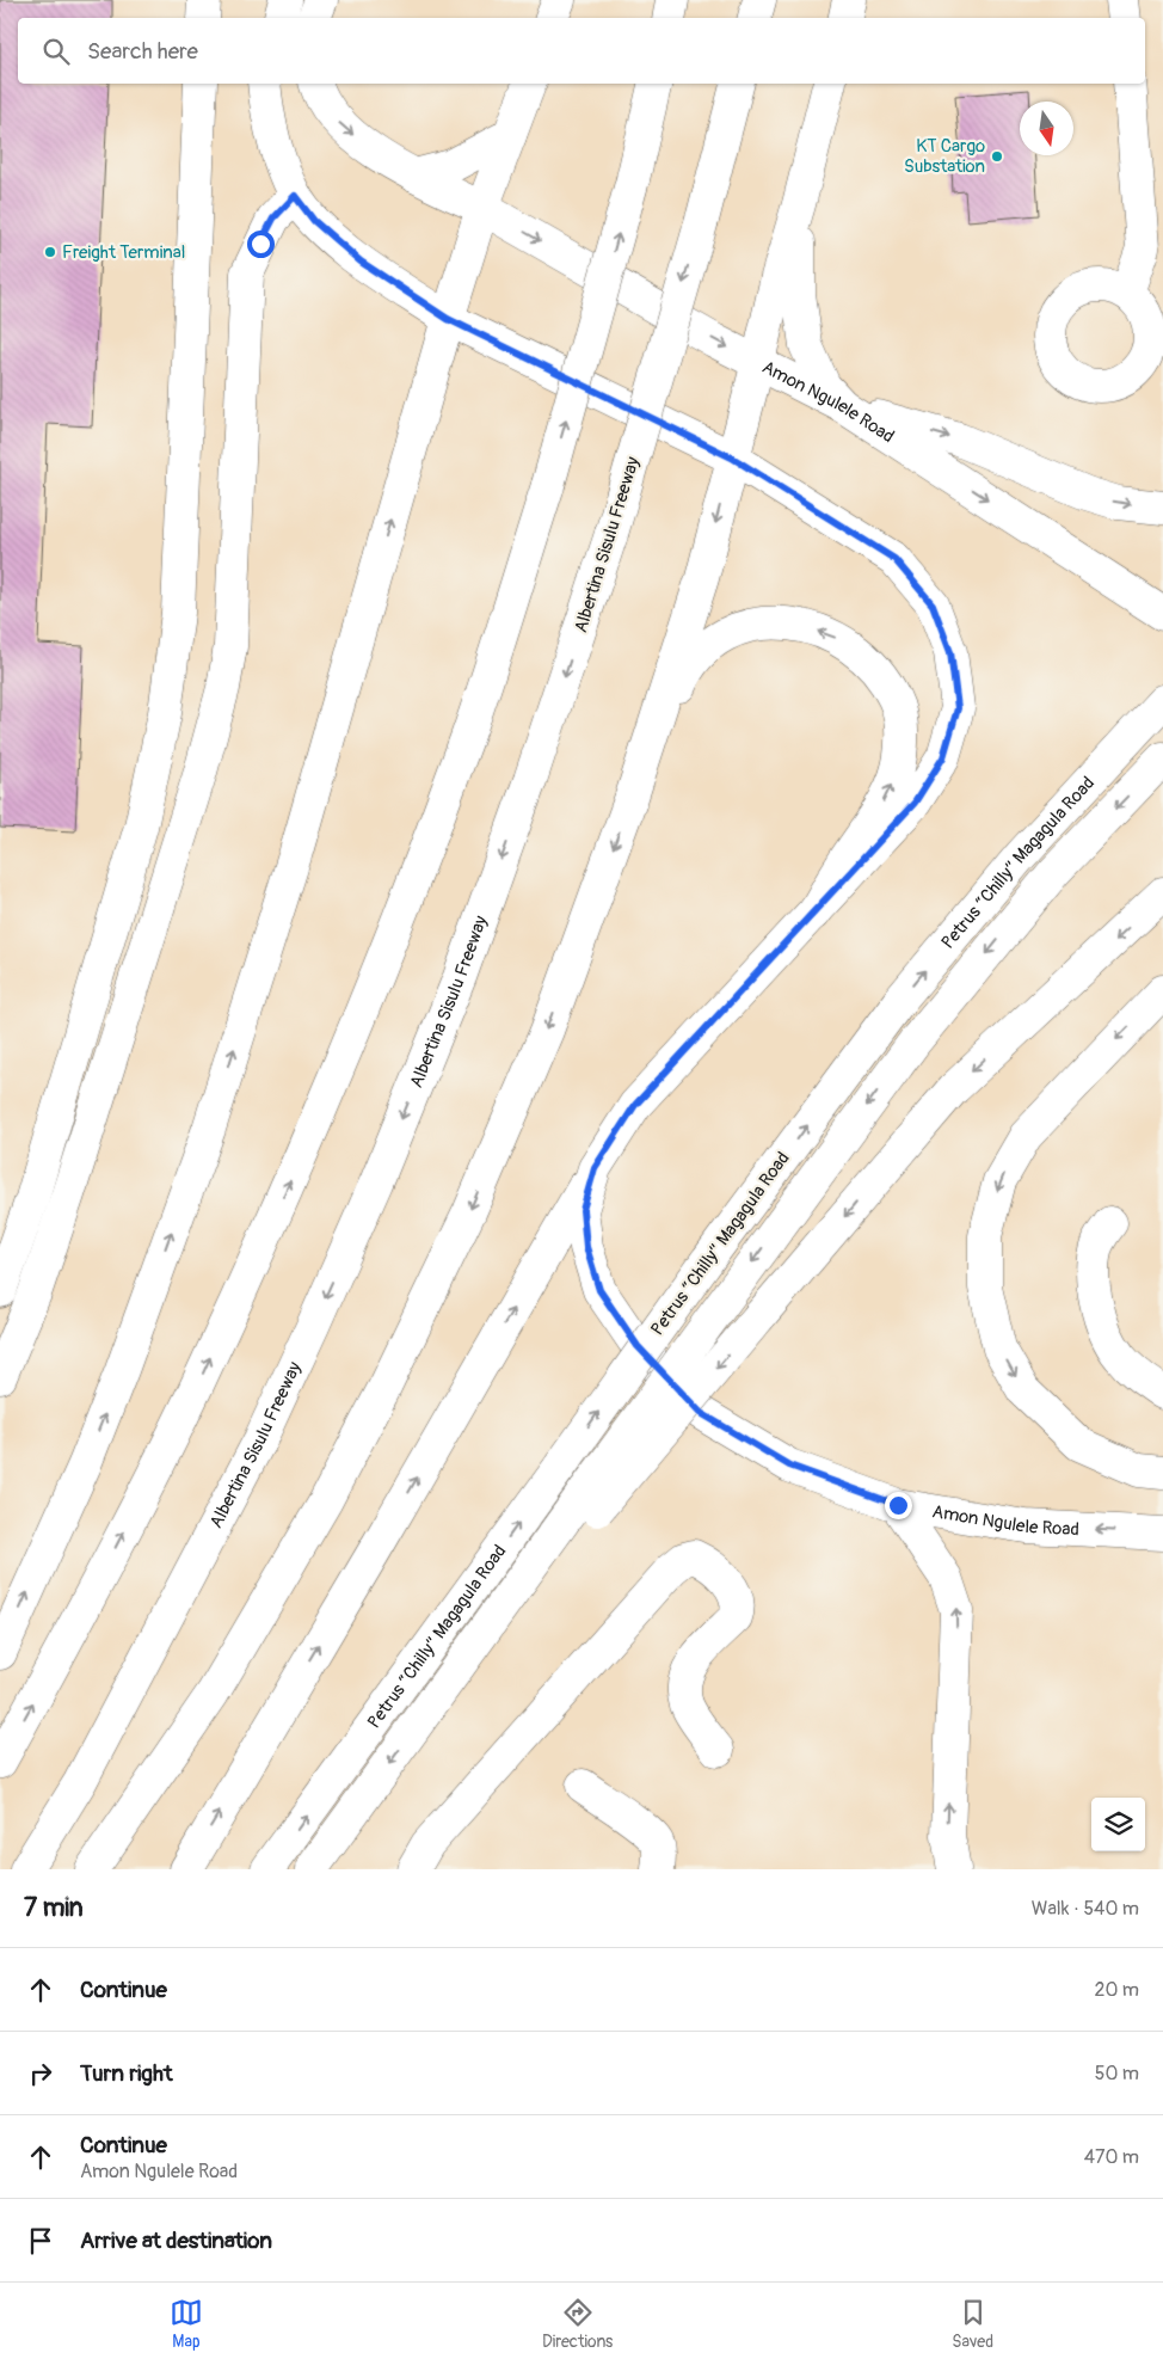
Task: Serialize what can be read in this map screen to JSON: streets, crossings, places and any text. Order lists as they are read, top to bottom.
{
  "streets": {
    "main road": ["Amon Ngulele Road", "Albertina Sisulu Freeway", "Petrus “Chilly” Magagula Road"]
  },
  "places": ["KT Cargo Substation", "Freight Terminal"],
  "north": "bottom",
  "page": {
    "search": "Search here",
    "heading": ["7 min", "Walk · 540 m"],
    "list": [
      ["Continue", "20 m"],
      ["Turn right", "50 m"],
      ["Continue", "Amon Ngulele Road", "470 m"],
      "Arrive at destination"
    ],
    "nav": ["Map", "Directions", "Saved"]
  }
}
